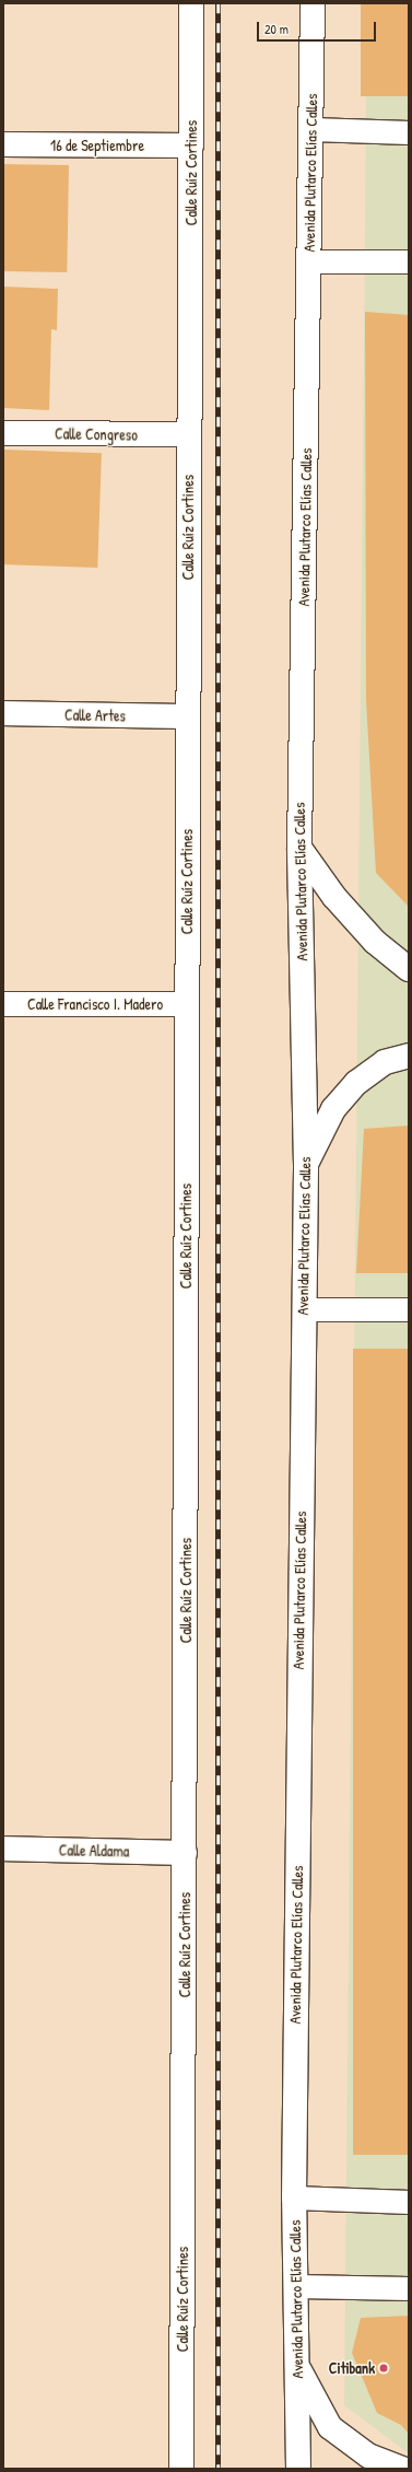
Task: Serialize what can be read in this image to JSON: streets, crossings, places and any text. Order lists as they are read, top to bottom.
{
  "streets": {
    "main road": [
      "16 de Septiembre",
      "Calle Ruíz Cortines",
      "Avenida Plutarco Elías Calles",
      "Calle Congreso",
      "Calle Artes",
      "Calle Francisco I. Madero",
      "Calle Aldama"
    ]
  },
  "crossings": [
    ["16 de Septiembre", "Calle Ruíz Cortines"],
    ["Calle Ruíz Cortines", "Calle Congreso"],
    ["Calle Ruíz Cortines", "Calle Artes"],
    ["Calle Ruíz Cortines", "Calle Francisco I. Madero"],
    ["Calle Ruíz Cortines", "Calle Aldama"]
  ],
  "places": ["Citibank"],
  "scale_bar": "20 m"
}
